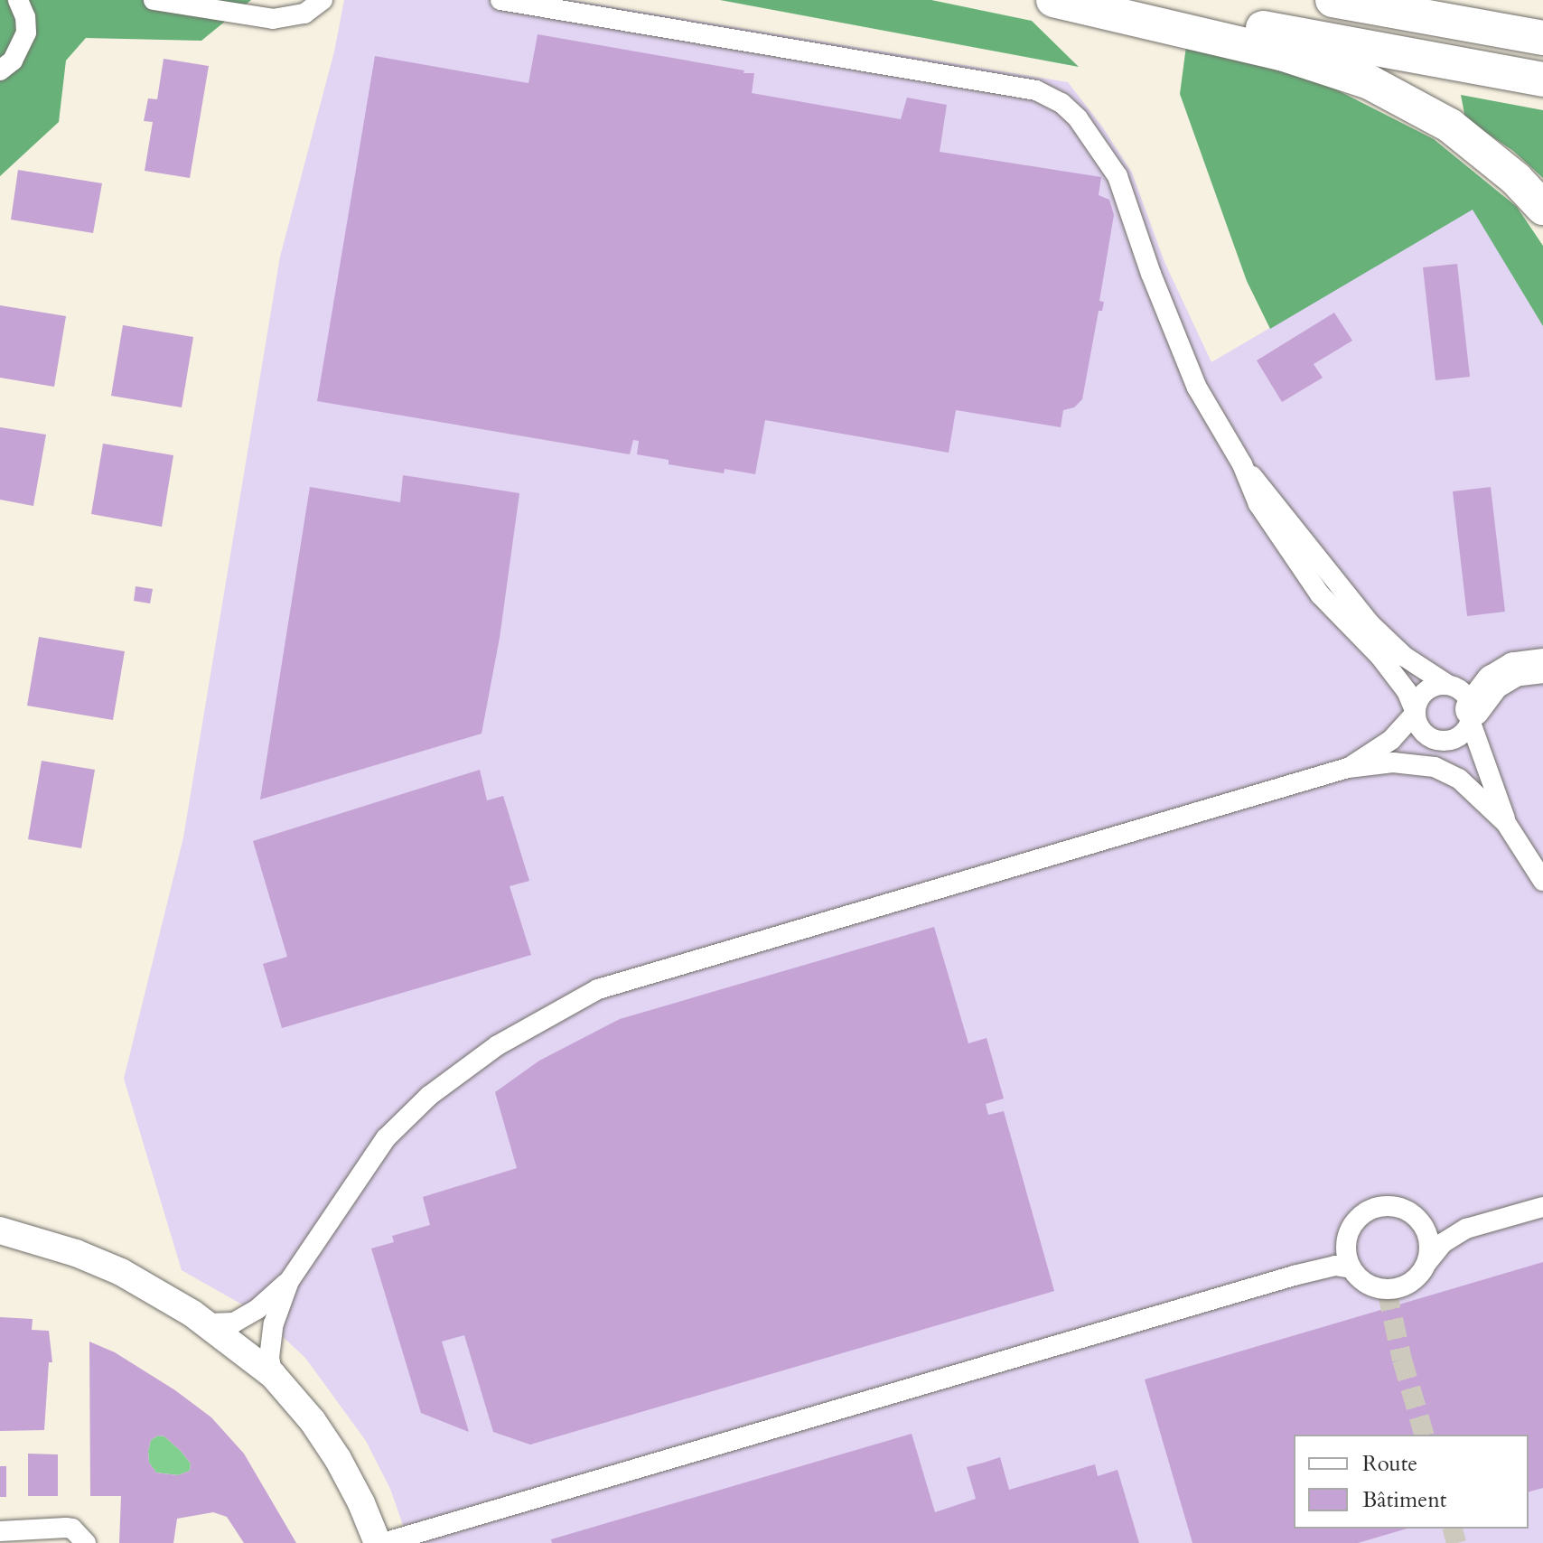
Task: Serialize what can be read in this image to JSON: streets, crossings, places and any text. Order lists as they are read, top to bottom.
{
  "legend": ["Route", "Bâtiment"]
}
